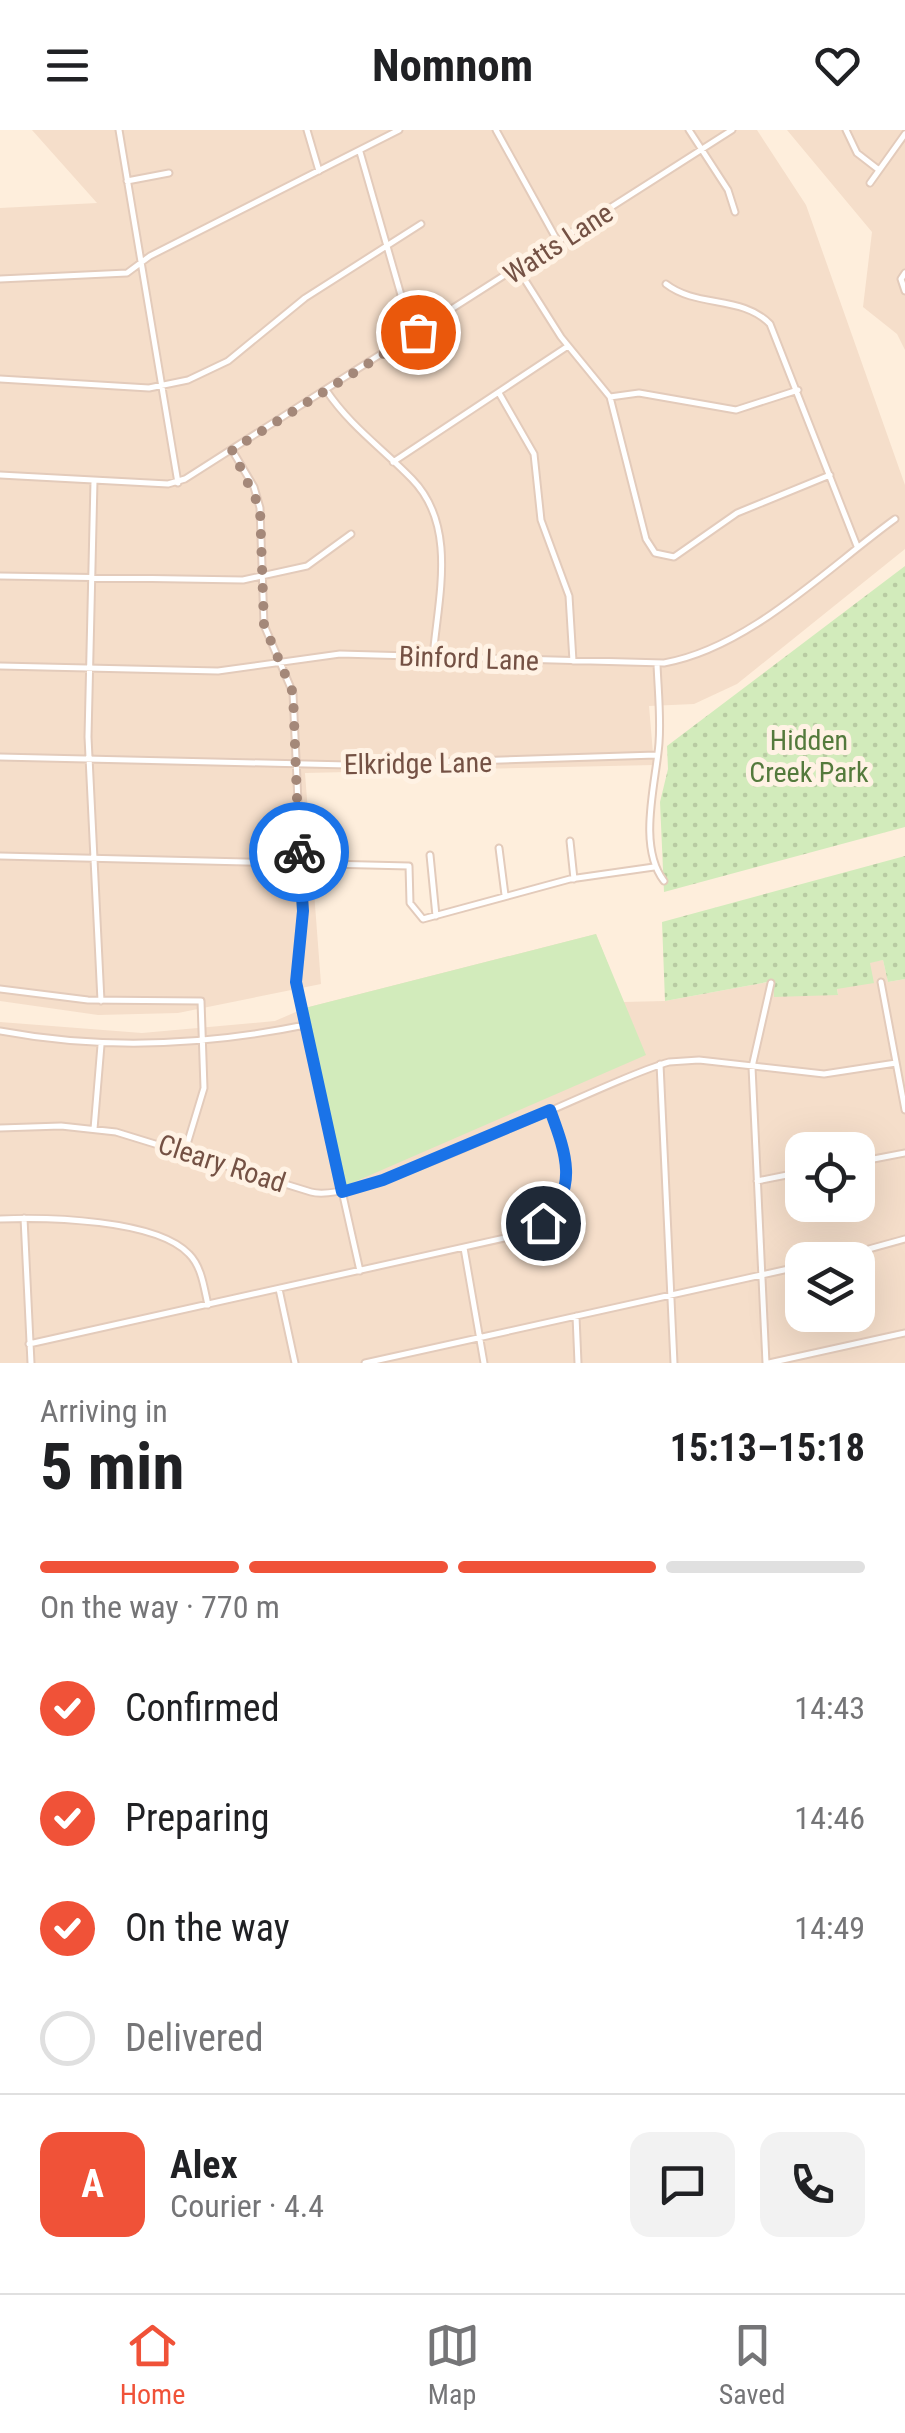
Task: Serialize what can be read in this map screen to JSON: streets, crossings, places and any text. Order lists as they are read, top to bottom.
{
  "streets": {
    "street": [
      "Watts Lane",
      "Binford Lane",
      "Elkridge Lane",
      "Cleary Road"
    ]
  },
  "parks": ["Hidden Creek Park"],
  "page": {
    "header": "Nomnom",
    "heading": ["5 min", "Arriving in", "15:13–15:18"],
    "panel": ["Alex", "Courier · 4.4"],
    "bar": "On the way · 770 m",
    "list": [
      ["Confirmed", "14:43"],
      ["Preparing", "14:46"],
      ["On the way", "14:49"],
      "Delivered"
    ],
    "round": "A",
    "tabs": ["Home", "Map", "Saved"]
  }
}
